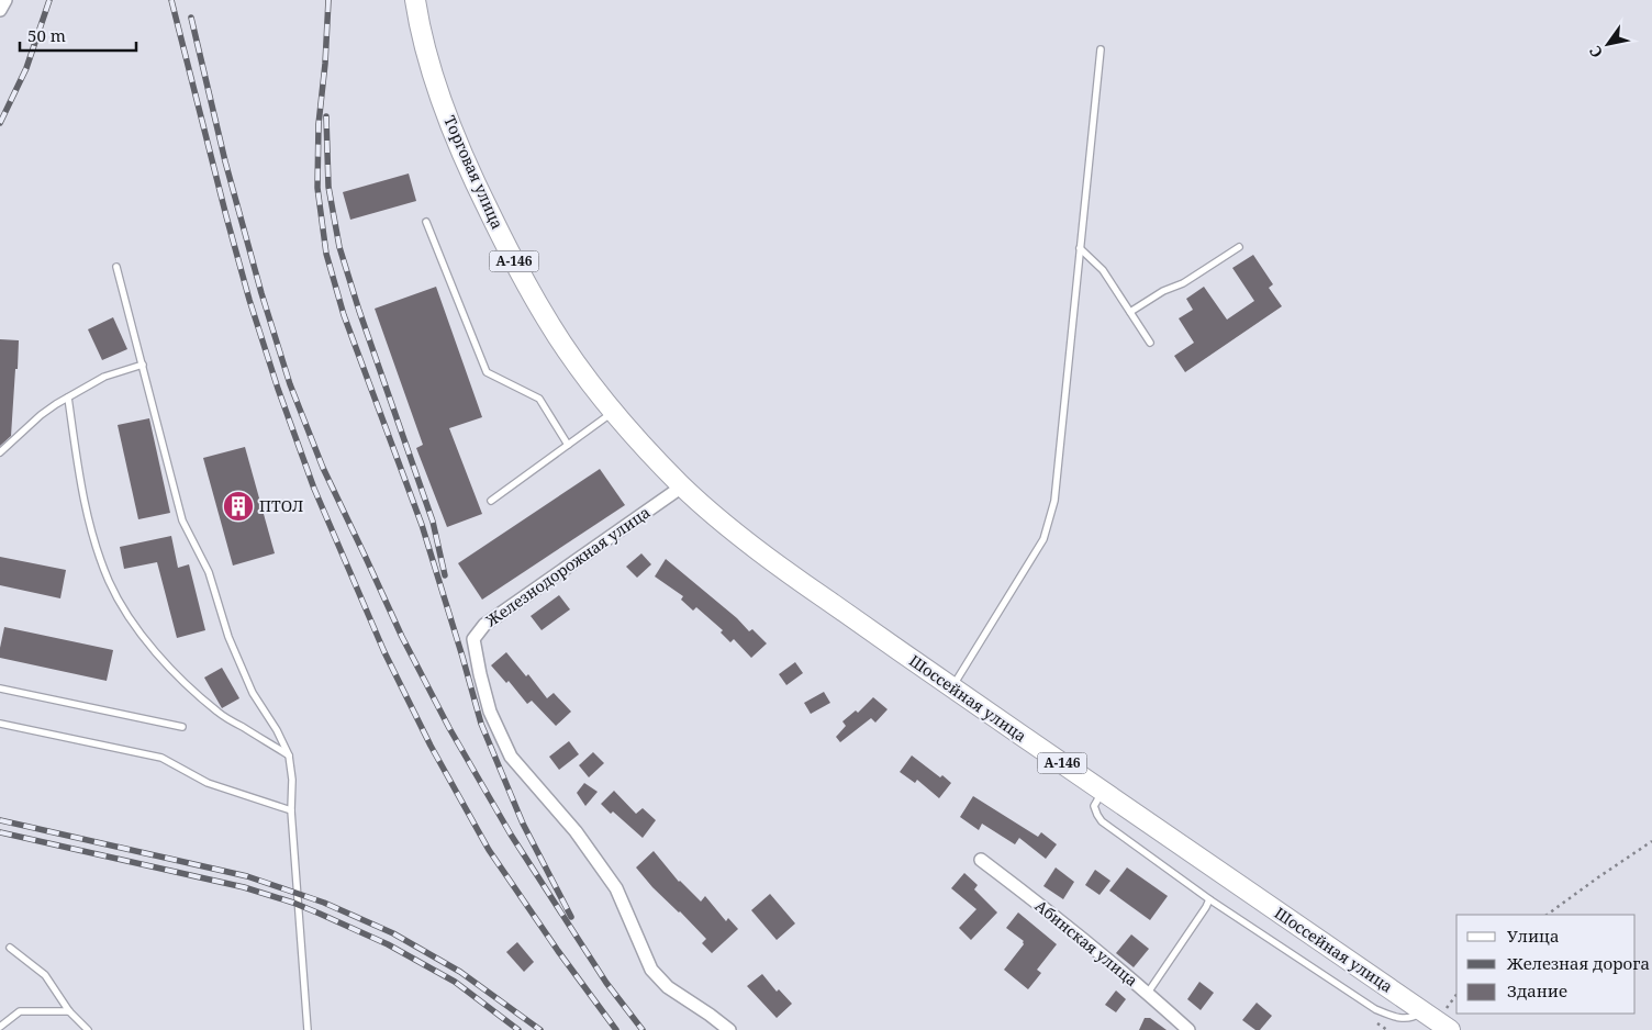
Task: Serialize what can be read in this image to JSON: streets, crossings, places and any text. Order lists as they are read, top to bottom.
{
  "streets": {
    "highway": ["Торговая улица", "А-146", "Шоссейная улица"],
    "street": ["Железнодорожная улица", "Абинская улица"]
  },
  "crossings": [
    ["Торговая улица", "Железнодорожная улица"],
    ["Торговая улица", "Шоссейная улица"],
    ["Железнодорожная улица", "Шоссейная улица"]
  ],
  "places": {
    "building": ["ПТОЛ"]
  },
  "legend": ["Улица", "Железная дорога", "Здание"],
  "scale_bar": "50 m",
  "north": "bottom left"
}
